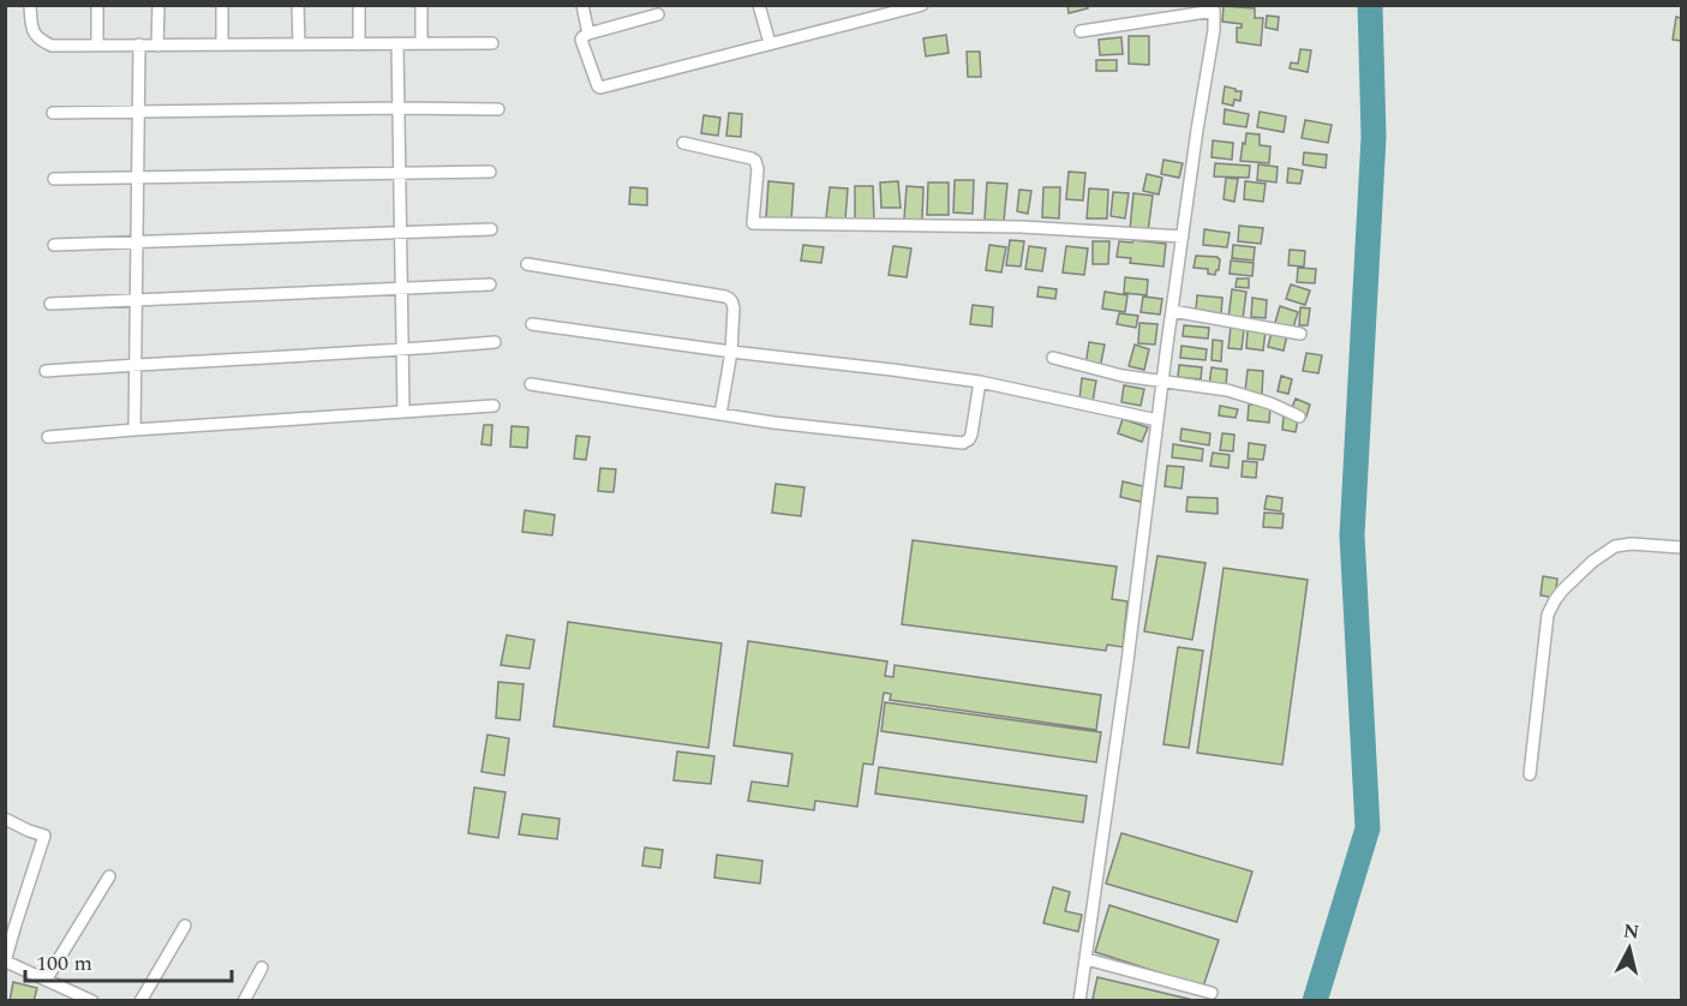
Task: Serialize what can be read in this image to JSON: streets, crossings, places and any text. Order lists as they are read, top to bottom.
{
  "scale_bar": "100 m",
  "north": "top"
}
